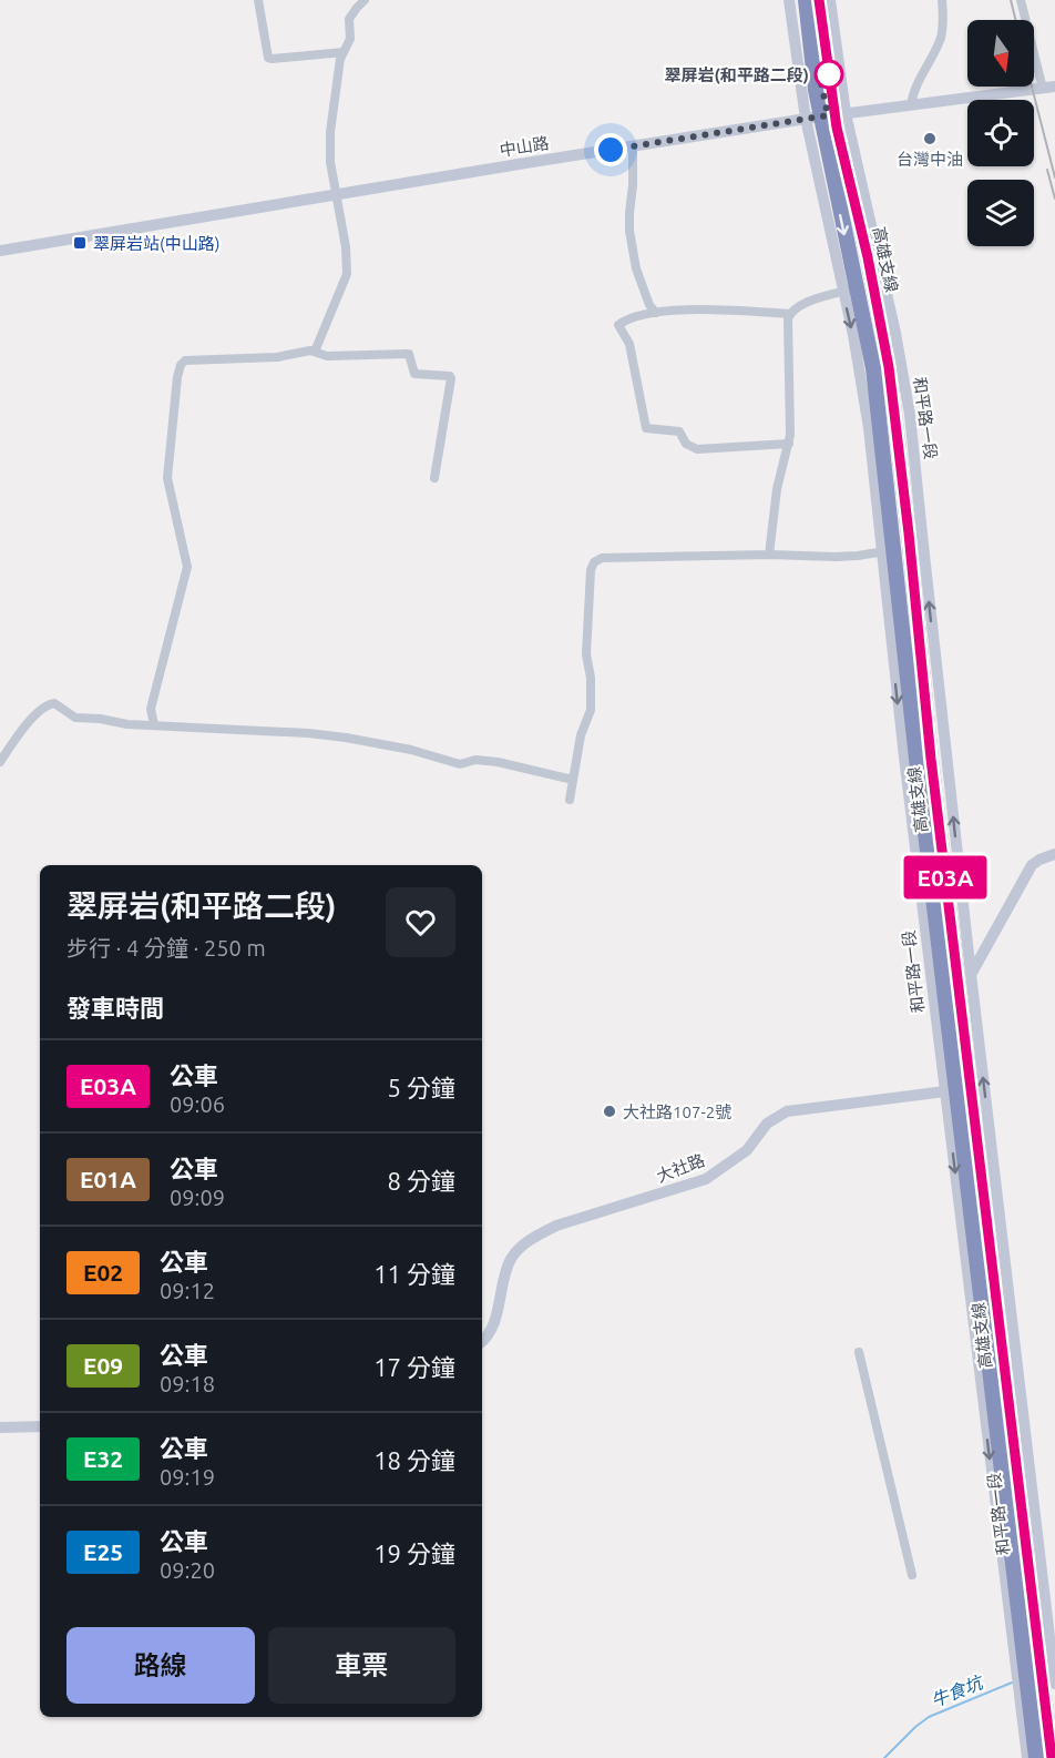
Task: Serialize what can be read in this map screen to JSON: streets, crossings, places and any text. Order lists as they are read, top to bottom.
{
  "streets": {
    "highway": ["高雄支線"],
    "street": ["中山路", "和平路一段", "大社路"]
  },
  "crossings": [
    ["中山路", "和平路一段"],
    ["和平路一段", "大社路"]
  ],
  "water": ["牛食坑"],
  "places": {
    "other": ["翠屏岩(和平路二段)", "台灣中油", "大社路107-2號"],
    "transit": ["翠屏岩站(中山路)"]
  },
  "lines": ["bus line E03A"],
  "north": "bottom",
  "page": {
    "on_map": "E03A",
    "heading": [
      ["翠屏岩(和平路二段)", "步行 · 4 分鐘 · 250 m"],
      "發車時間"
    ],
    "list": [
      {
        "mark": "E03A",
        "name": "公車",
        "note": "09:06",
        "value": "5 分鐘"
      },
      {
        "mark": "E01A",
        "name": "公車",
        "note": "09:09",
        "value": "8 分鐘"
      },
      {
        "mark": "E02",
        "name": "公車",
        "note": "09:12",
        "value": "11 分鐘"
      },
      {
        "mark": "E09",
        "name": "公車",
        "note": "09:18",
        "value": "17 分鐘"
      },
      {
        "mark": "E32",
        "name": "公車",
        "note": "09:19",
        "value": "18 分鐘"
      },
      {
        "mark": "E25",
        "name": "公車",
        "note": "09:20",
        "value": "19 分鐘"
      }
    ],
    "buttons": ["路線", "車票"]
  }
}
